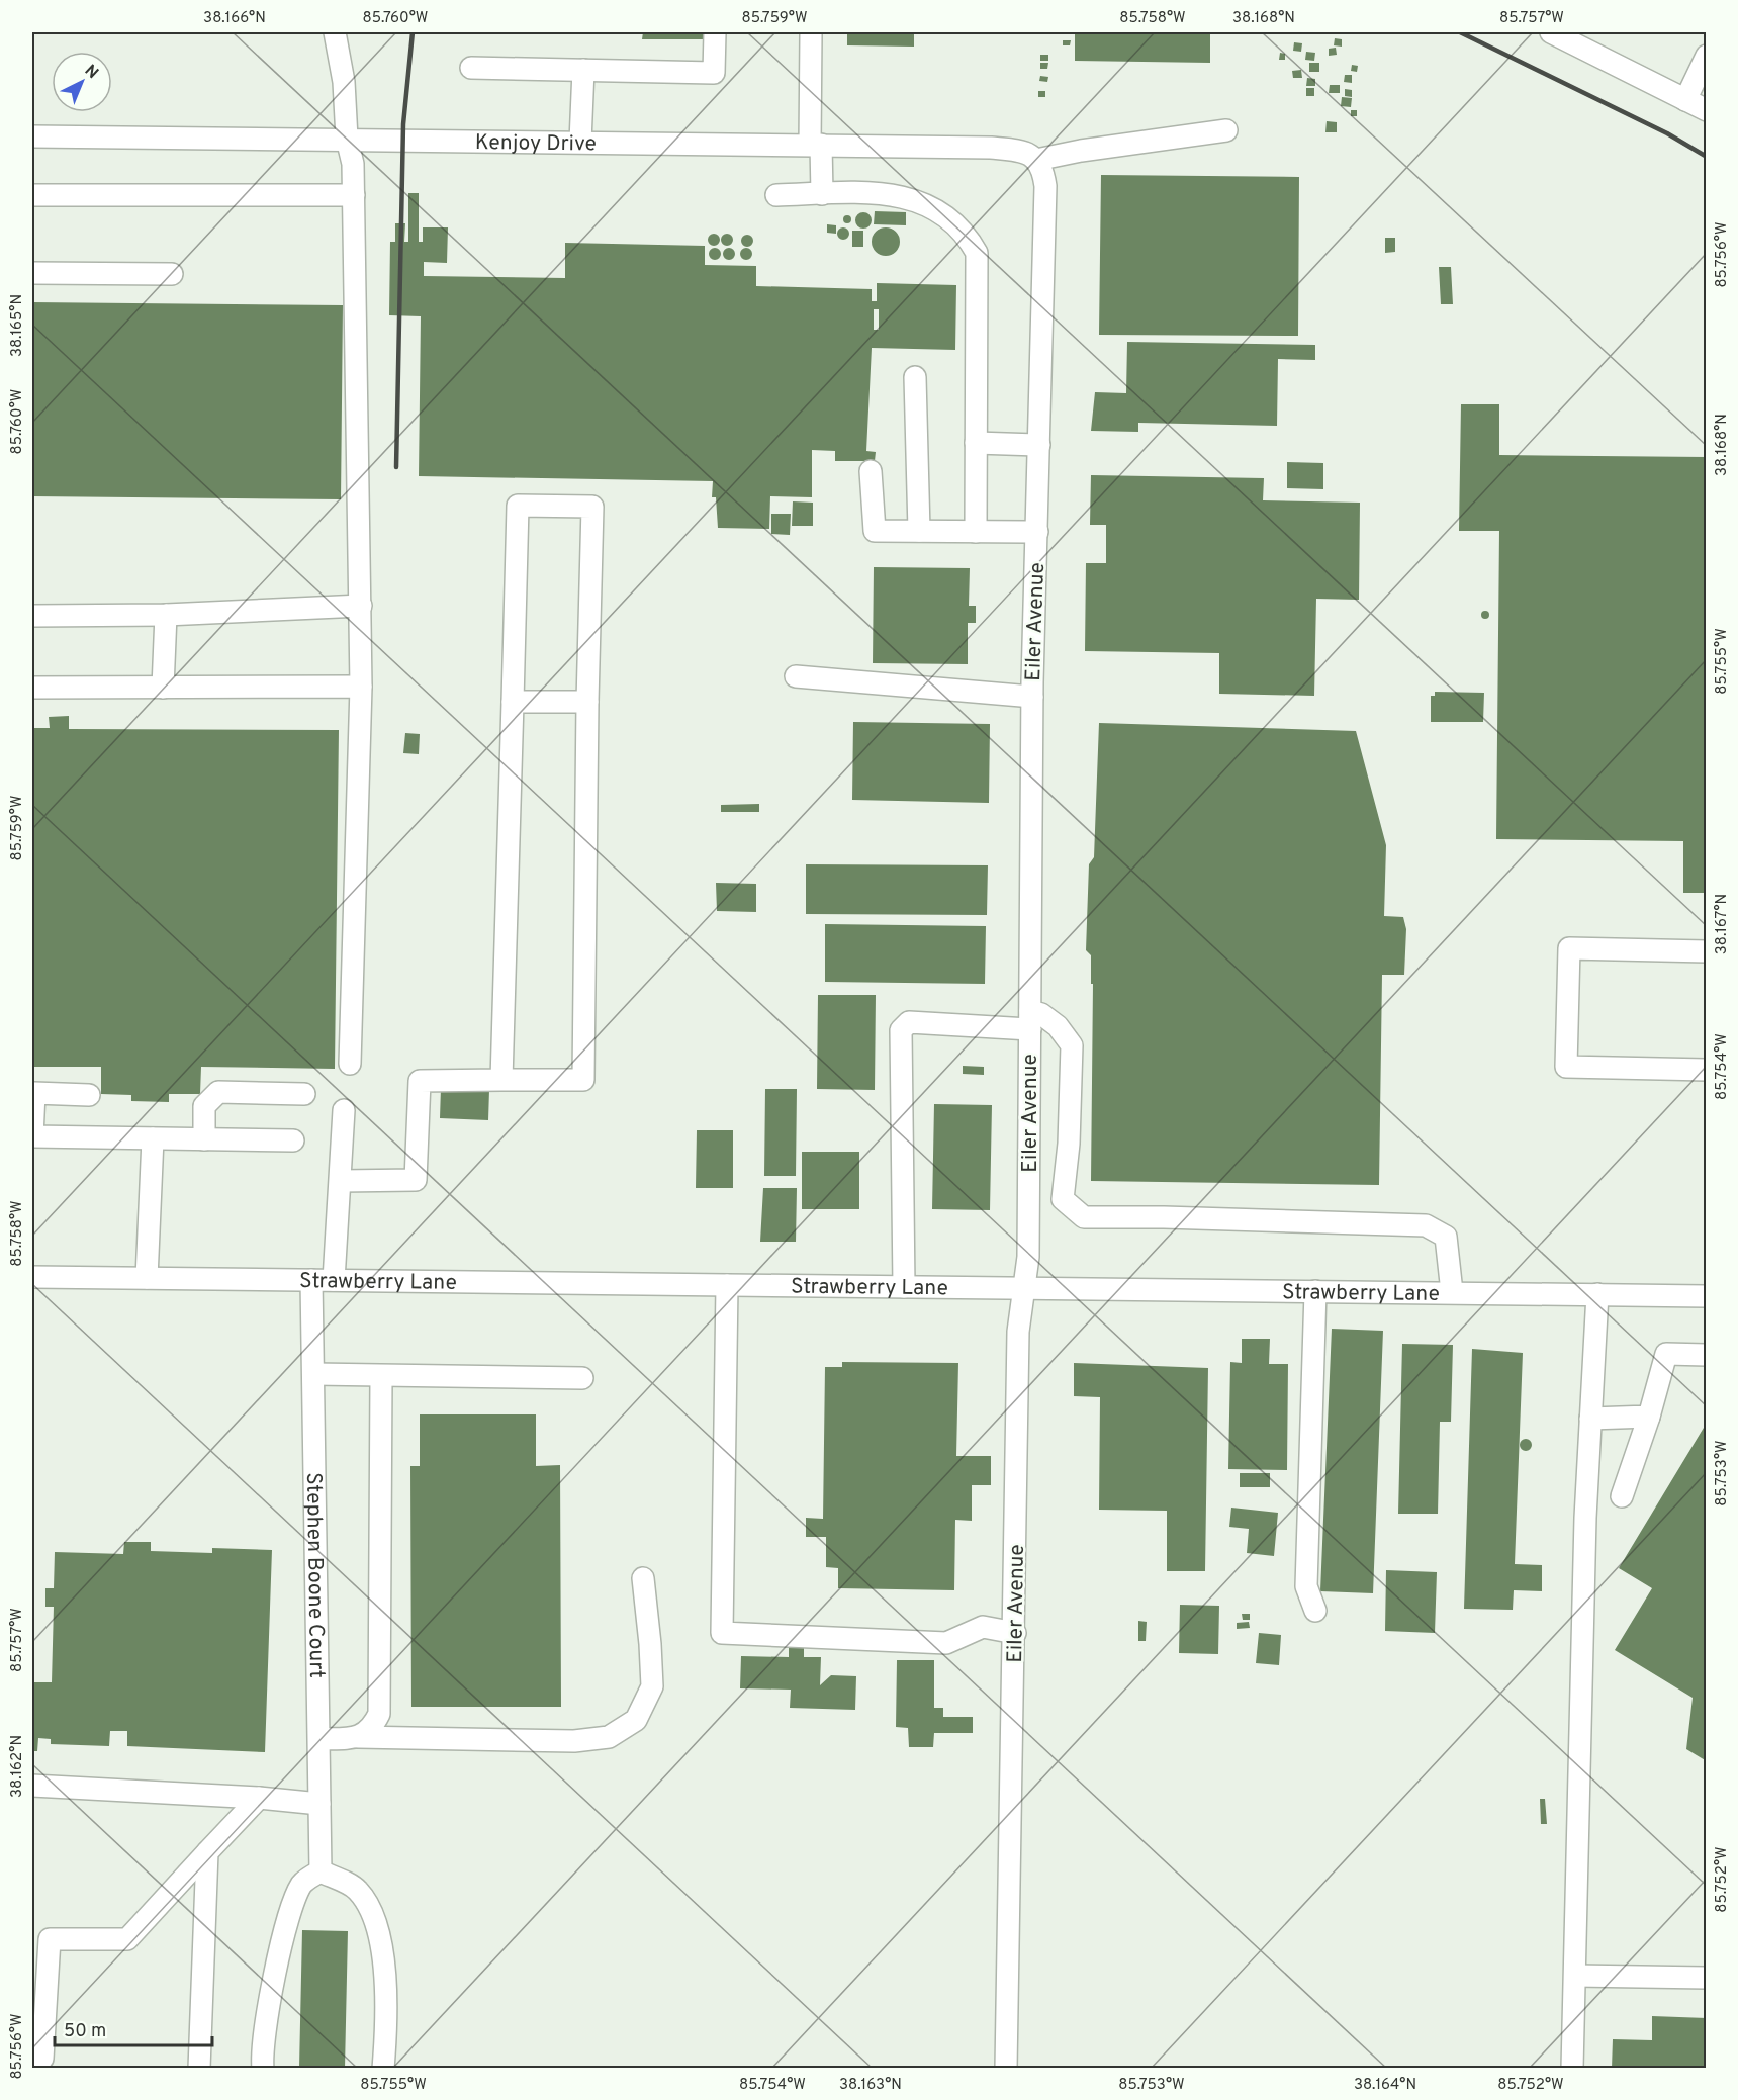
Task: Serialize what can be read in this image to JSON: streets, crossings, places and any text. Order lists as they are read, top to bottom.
{
  "streets": {
    "street": [
      "Kenjoy Drive",
      "Eiler Avenue",
      "Strawberry Lane",
      "Stephen Boone Court"
    ]
  },
  "crossings": [
    ["Kenjoy Drive", "Eiler Avenue"],
    ["Eiler Avenue", "Strawberry Lane"],
    ["Strawberry Lane", "Stephen Boone Court"]
  ],
  "scale_bar": "50 m",
  "north": "top right",
  "coordinates": [
    "38.166°N",
    "85.760°W",
    "85.759°W",
    "85.758°W",
    "38.168°N",
    "85.757°W",
    "85.756°W",
    "38.165°N",
    "85.755°W",
    "38.167°N",
    "85.754°W",
    "85.753°W",
    "38.162°N",
    "85.752°W",
    "38.163°N",
    "38.164°N"
  ]
}
